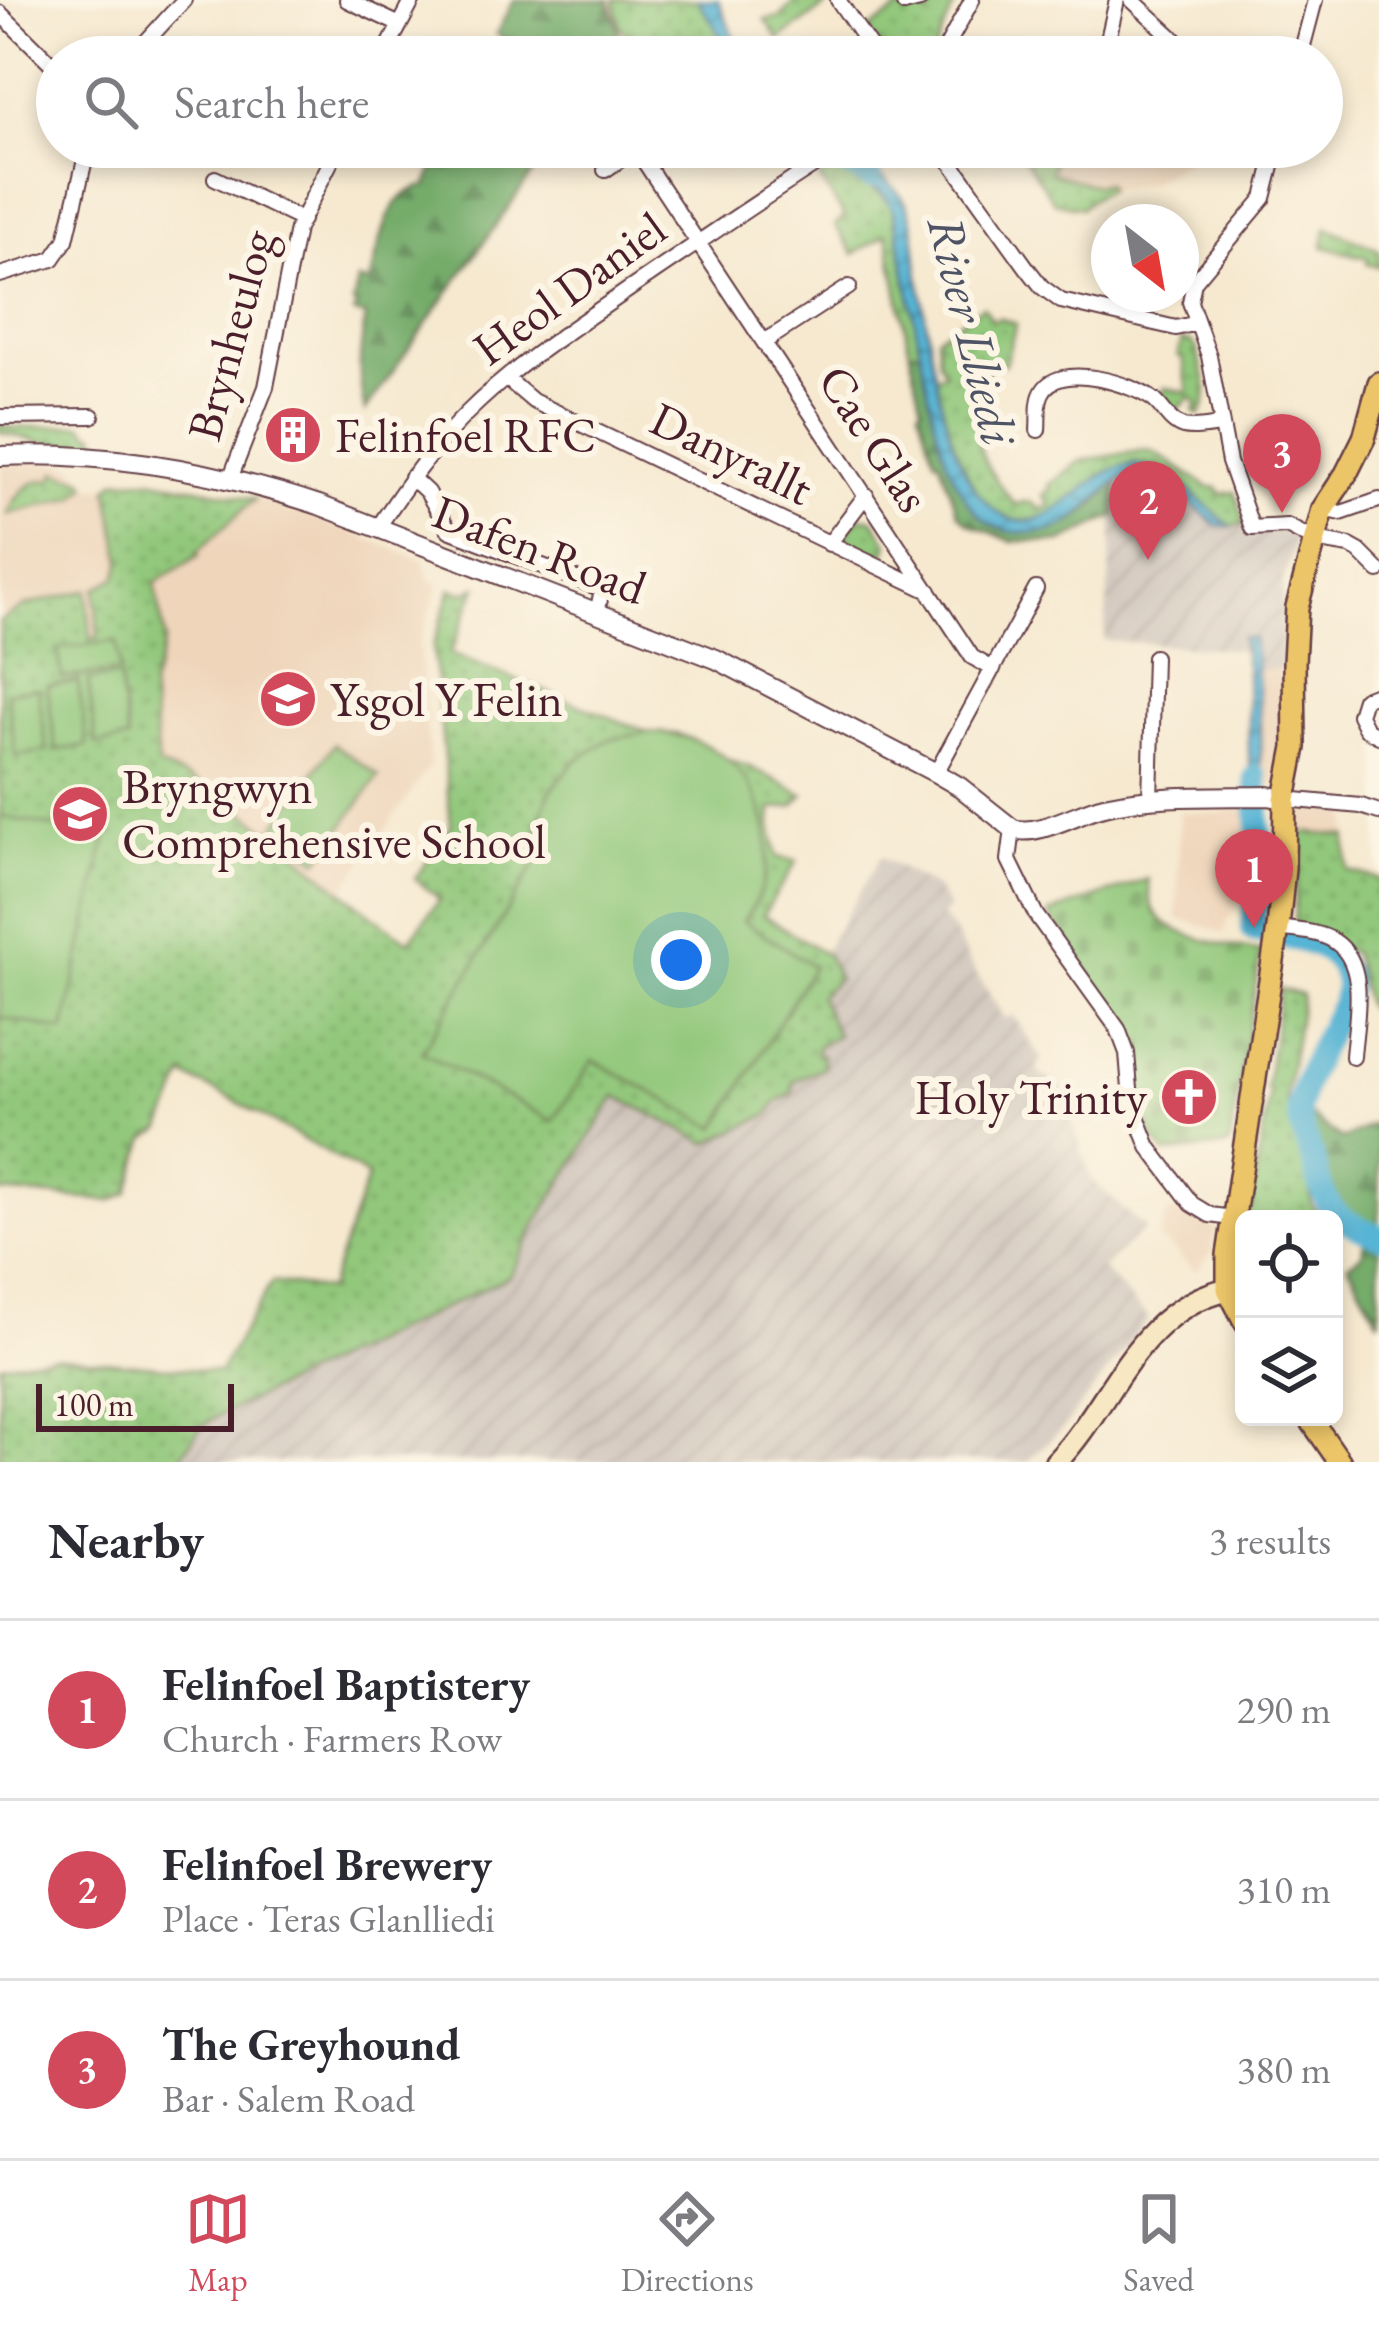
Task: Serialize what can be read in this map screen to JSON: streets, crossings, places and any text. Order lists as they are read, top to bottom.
{
  "streets": {
    "street": [
      "Heol Daniel",
      "Brynheulog",
      "Cae Glas",
      "Danyrallt",
      "Dafen Road"
    ]
  },
  "crossings": [
    ["Heol Daniel", "Cae Glas"],
    ["Heol Daniel", "Danyrallt"],
    ["Heol Daniel", "Dafen Road"],
    ["Brynheulog", "Dafen Road"],
    ["Cae Glas", "Danyrallt"]
  ],
  "water": ["River Lliedi"],
  "places": {
    "building": ["Felinfoel RFC"],
    "school or university": ["Ysgol Y Felin", "Bryngwyn Comprehensive School"],
    "church": ["Holy Trinity"]
  },
  "scale_bar": "100 m",
  "north": "bottom right",
  "page": {
    "search": "Search here",
    "pins": ["3", "2", "1"],
    "scale": "100 m",
    "heading": ["Nearby", "3 results"],
    "list": [
      {
        "mark": "1",
        "name": "Felinfoel Baptistery",
        "note": "Church · Farmers Row",
        "value": "290 m"
      },
      {
        "mark": "2",
        "name": "Felinfoel Brewery",
        "note": "Place · Teras Glanlliedi",
        "value": "310 m"
      },
      {
        "mark": "3",
        "name": "The Greyhound",
        "note": "Bar · Salem Road",
        "value": "380 m"
      }
    ],
    "nav": ["Map", "Directions", "Saved"]
  }
}
